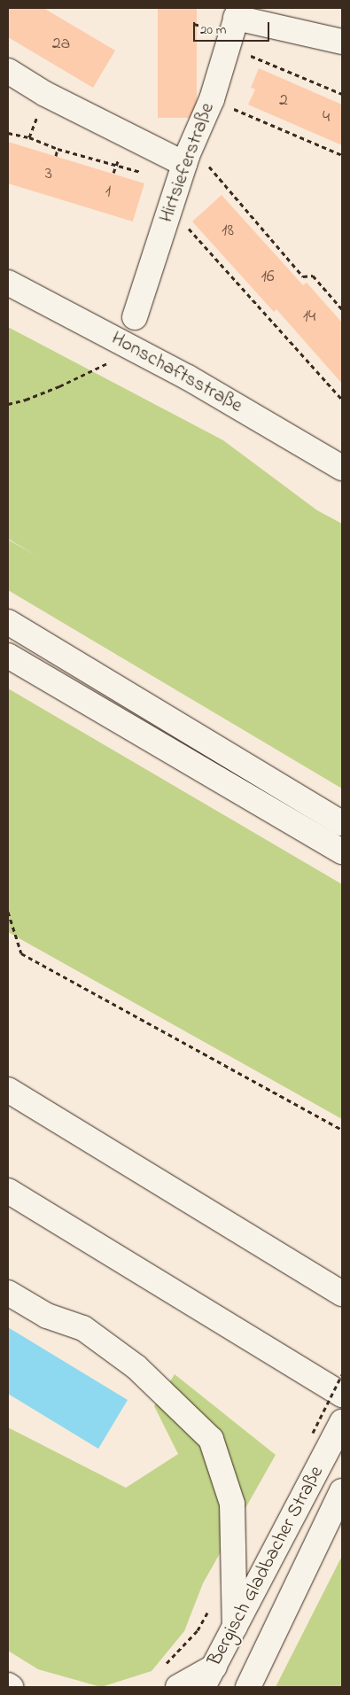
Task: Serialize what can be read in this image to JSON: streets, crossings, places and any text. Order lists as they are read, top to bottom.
{
  "streets": {
    "main road": ["Hirtsieferstraße", "Honschaftsstraße", "Bergisch Gladbacher Straße"]
  },
  "house_numbers": [
    "2a",
    "2",
    "4",
    "3",
    "1",
    "18",
    "16",
    "14"
  ],
  "scale_bar": "20 m"
}
